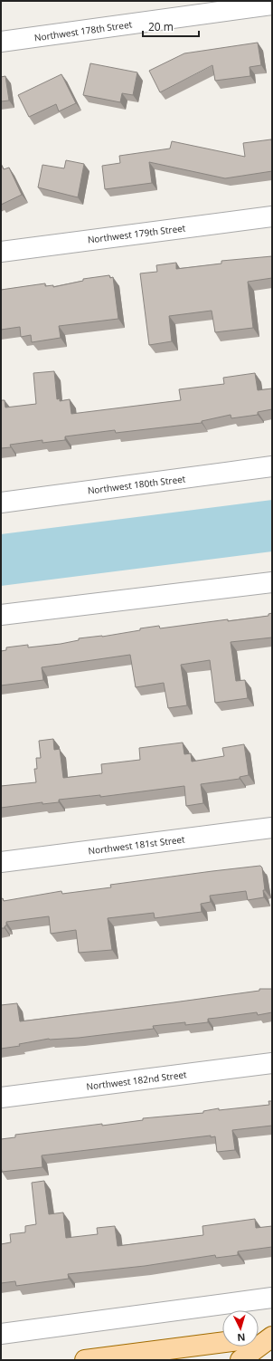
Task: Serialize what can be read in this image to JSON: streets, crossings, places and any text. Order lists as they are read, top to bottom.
{
  "streets": {
    "street": [
      "Northwest 178th Street",
      "Northwest 179th Street",
      "Northwest 180th Street",
      "Northwest 181st Street",
      "Northwest 182nd Street"
    ]
  },
  "scale_bar": "20 m",
  "north": "bottom"
}
